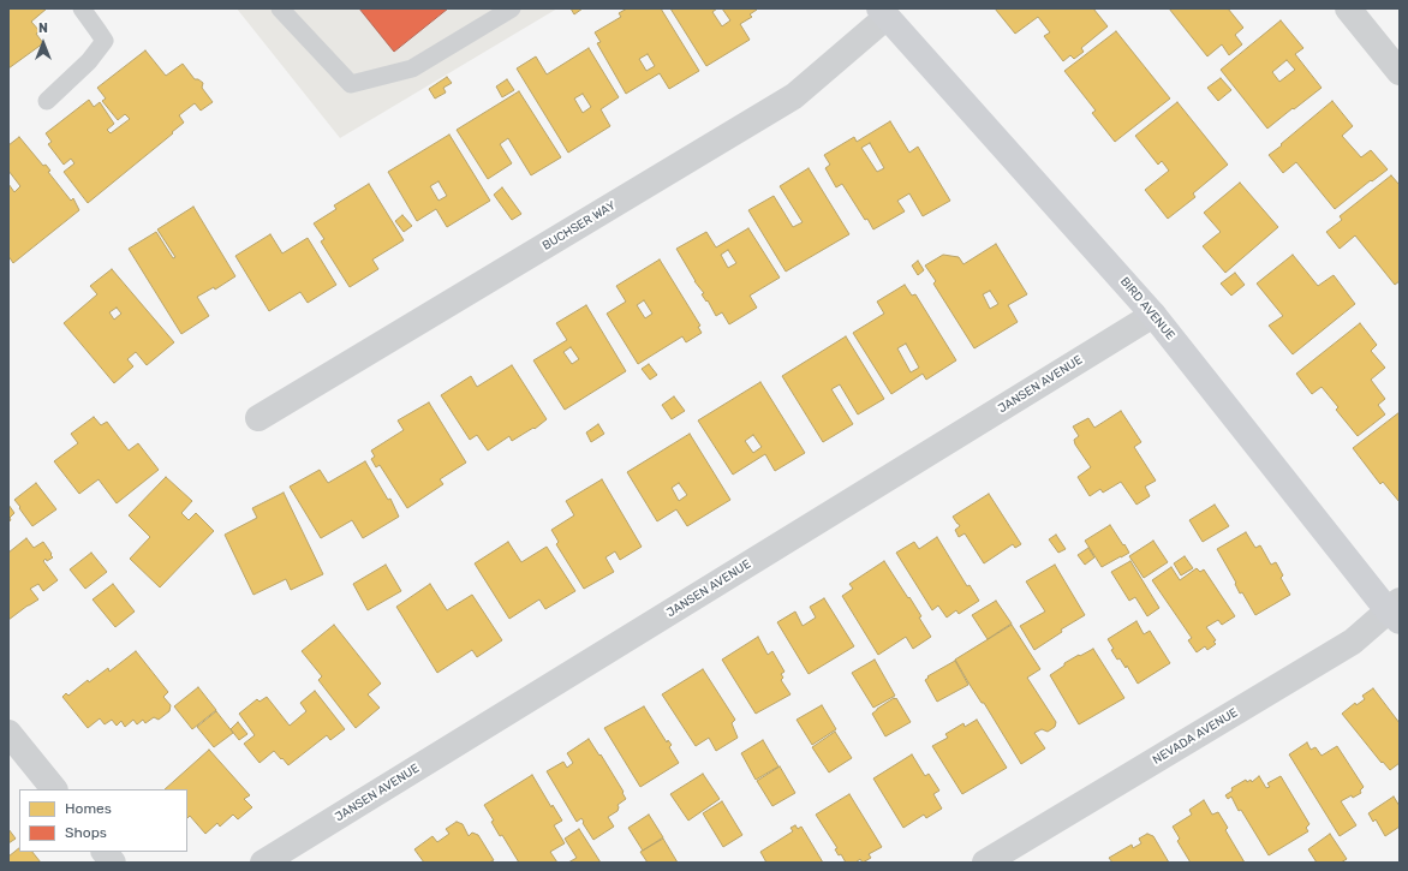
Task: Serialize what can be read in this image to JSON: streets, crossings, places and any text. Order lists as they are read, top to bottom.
{
  "streets": {
    "main road": ["BIRD AVENUE"],
    "street": ["BUCHSER WAY", "JANSEN AVENUE", "NEVADA AVENUE"]
  },
  "crossings": [
    ["BUCHSER WAY", "BIRD AVENUE"],
    ["BIRD AVENUE", "JANSEN AVENUE"],
    ["BIRD AVENUE", "NEVADA AVENUE"]
  ],
  "legend": ["Homes", "Shops"],
  "north": "top"
}
